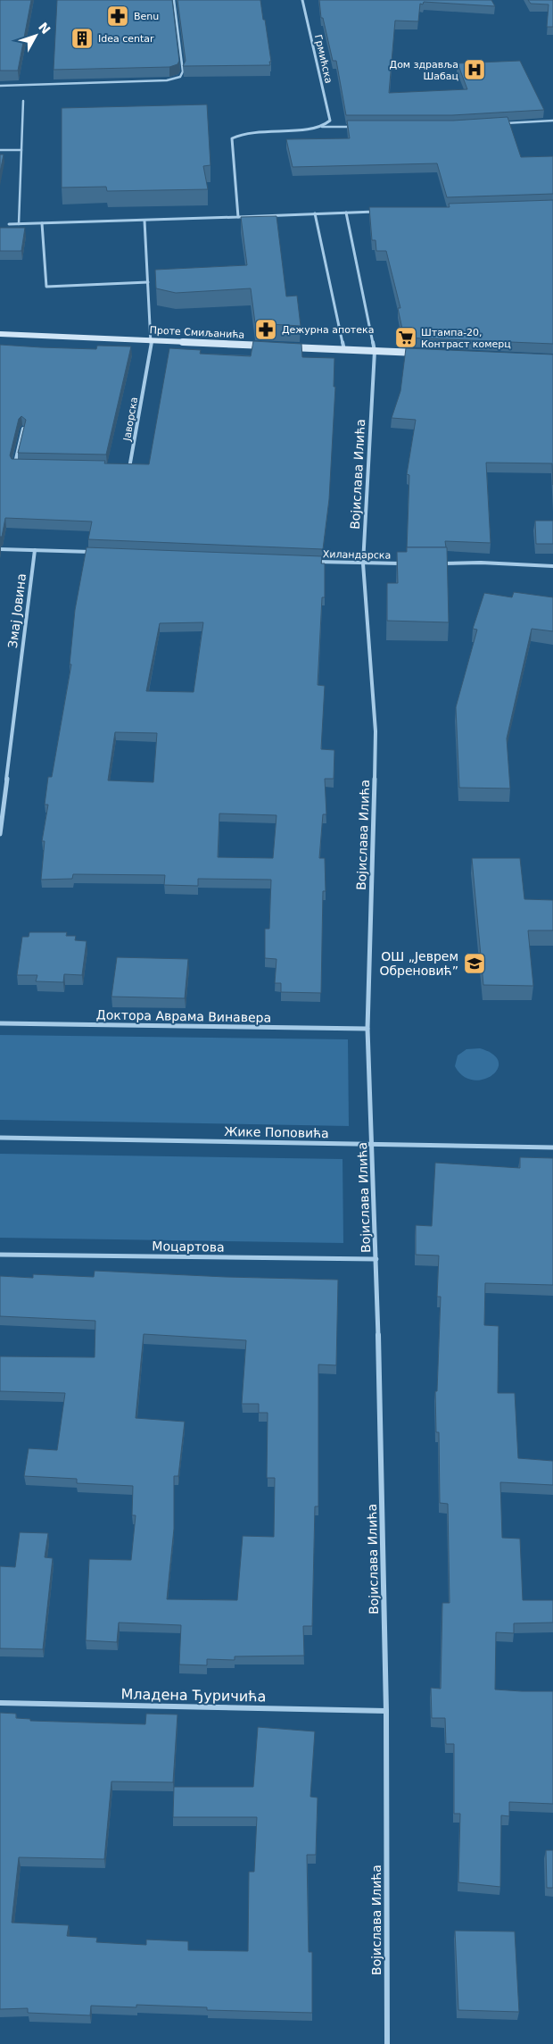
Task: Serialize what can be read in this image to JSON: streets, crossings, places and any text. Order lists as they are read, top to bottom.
{
  "streets": {
    "street": [
      "Грмићска",
      "Проте Смиљанића",
      "Јаворска",
      "Војислава Илића",
      "Хиландарска",
      "Змај Јовина",
      "Доктора Аврама Винавера",
      "Жике Поповића",
      "Моцартова",
      "Младена Ђуричића"
    ]
  },
  "crossings": [
    ["Проте Смиљанића", "Јаворска"],
    ["Војислава Илића", "Хиландарска"],
    ["Војислава Илића", "Доктора Аврама Винавера"],
    ["Војислава Илића", "Жике Поповића"],
    ["Војислава Илића", "Моцартова"],
    ["Војислава Илића", "Младена Ђуричића"]
  ],
  "places": {
    "pharmacy": ["Benu", "Дежурна апотека"],
    "building": ["Idea centar"],
    "hospital": ["Дом здравља Шабац"],
    "supermarket": ["Штампа-20, Контраст комерц"],
    "school or university": ["ОШ „Јеврем Обреновић”"]
  },
  "north": "top right"
}
